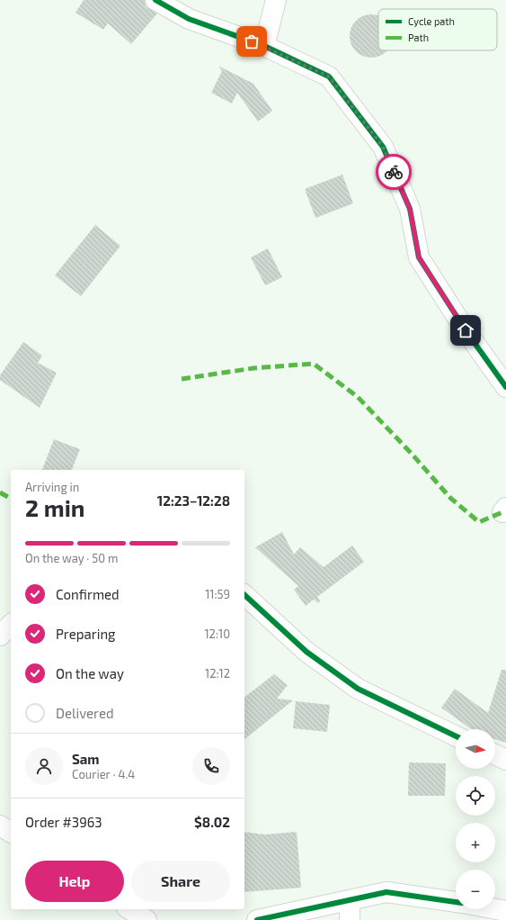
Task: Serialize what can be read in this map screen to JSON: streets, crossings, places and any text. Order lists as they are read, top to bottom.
{
  "legend": ["Cycle path", "Path"],
  "north": "right",
  "page": {
    "heading": ["2 min", "Arriving in", "12:23–12:28"],
    "panel": [
      "Sam",
      "Courier · 4.4",
      "Order #3963",
      "$8.02"
    ],
    "bar": "On the way · 50 m",
    "list": [
      ["Confirmed", "11:59"],
      ["Preparing", "12:10"],
      ["On the way", "12:12"],
      "Delivered"
    ],
    "map_buttons": ["+", "−"],
    "buttons": ["Help", "Share"]
  }
}
